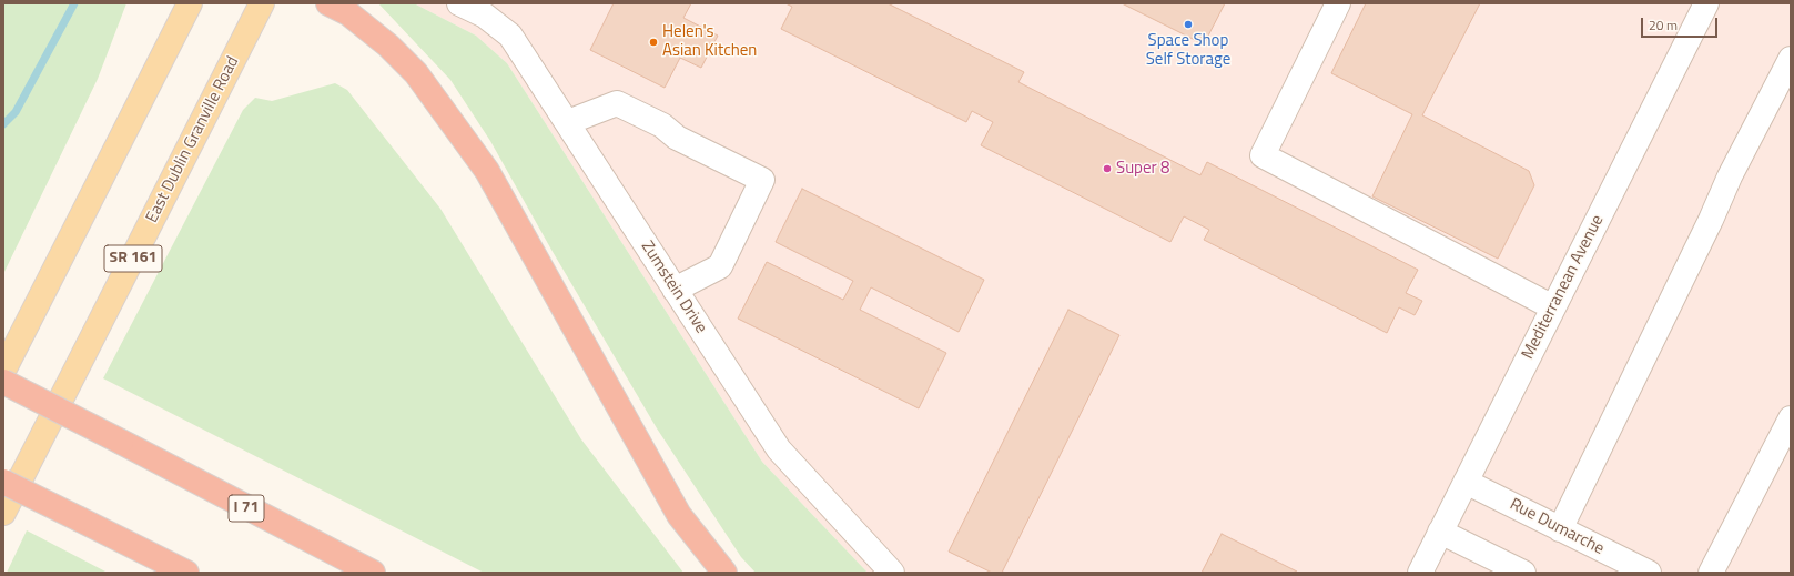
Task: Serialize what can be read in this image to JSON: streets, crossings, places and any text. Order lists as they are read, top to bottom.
{
  "streets": {
    "highway": ["I 71"],
    "main road": ["East Dublin Granville Road", "SR 161"],
    "street": ["Zumstein Drive", "Mediterranean Avenue", "Rue Dumarche"]
  },
  "crossings": [
    ["Mediterranean Avenue", "Rue Dumarche"]
  ],
  "places": ["Space Shop Self Storage", "Helen's Asian Kitchen", "Super 8"],
  "scale_bar": "20 m"
}
